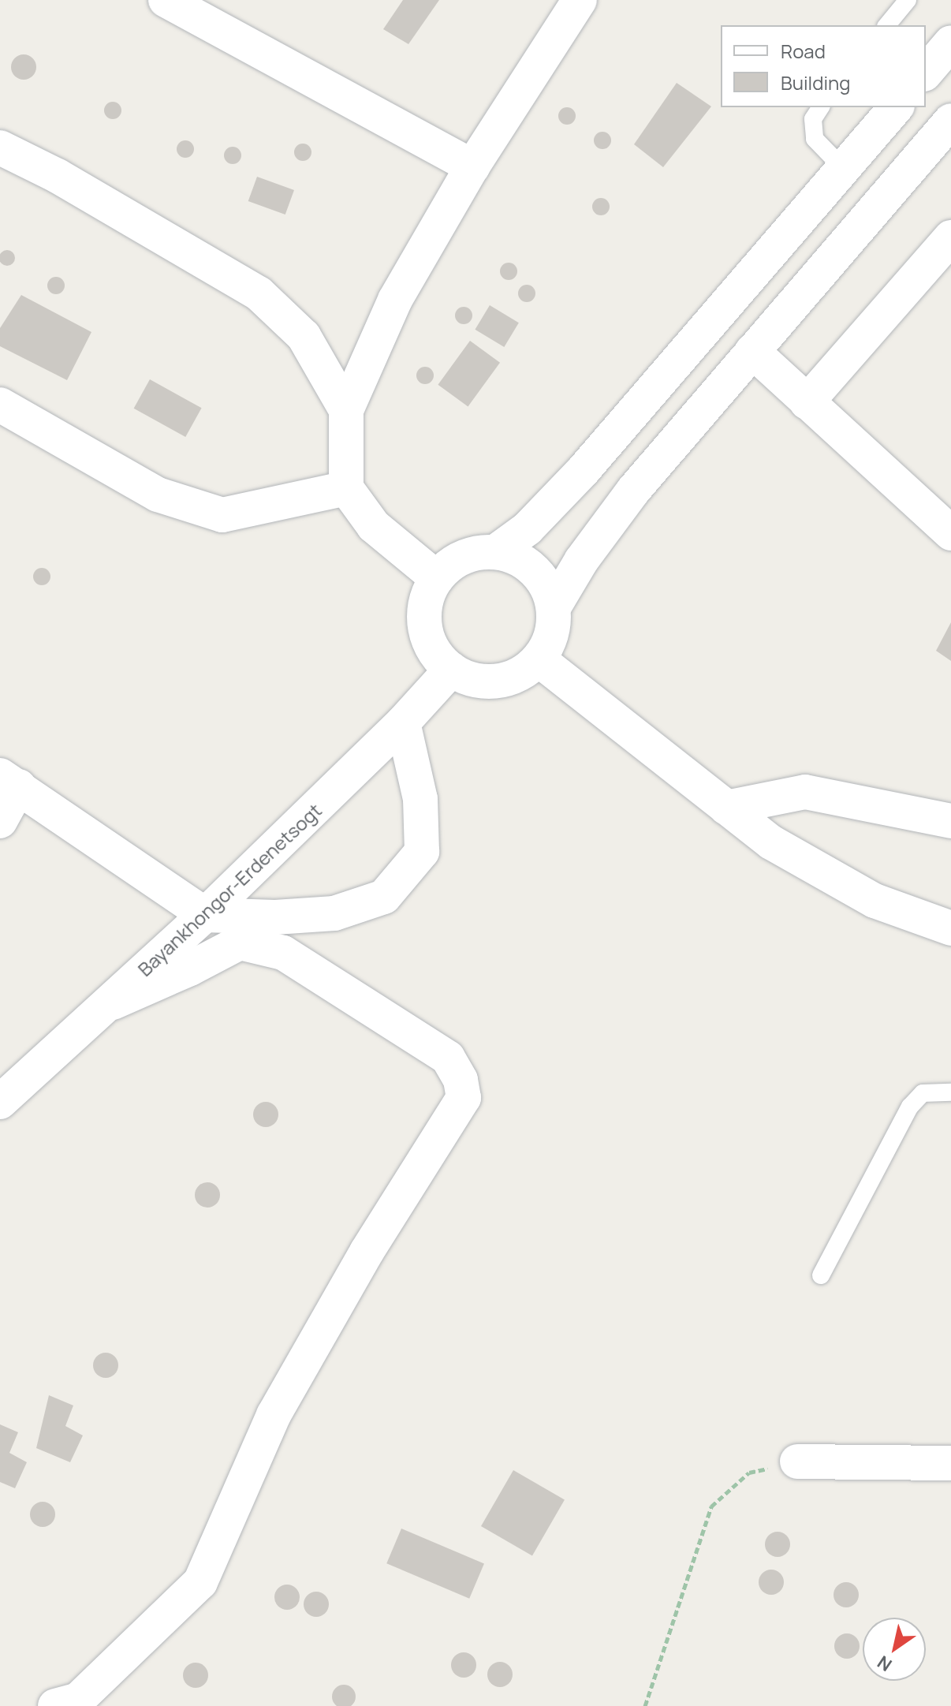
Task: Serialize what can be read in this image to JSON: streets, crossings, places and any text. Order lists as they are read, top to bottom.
{
  "streets": {
    "street": ["Bayankhongor-Erdenetsogt"]
  },
  "legend": ["Road", "Building"],
  "north": "bottom left"
}
